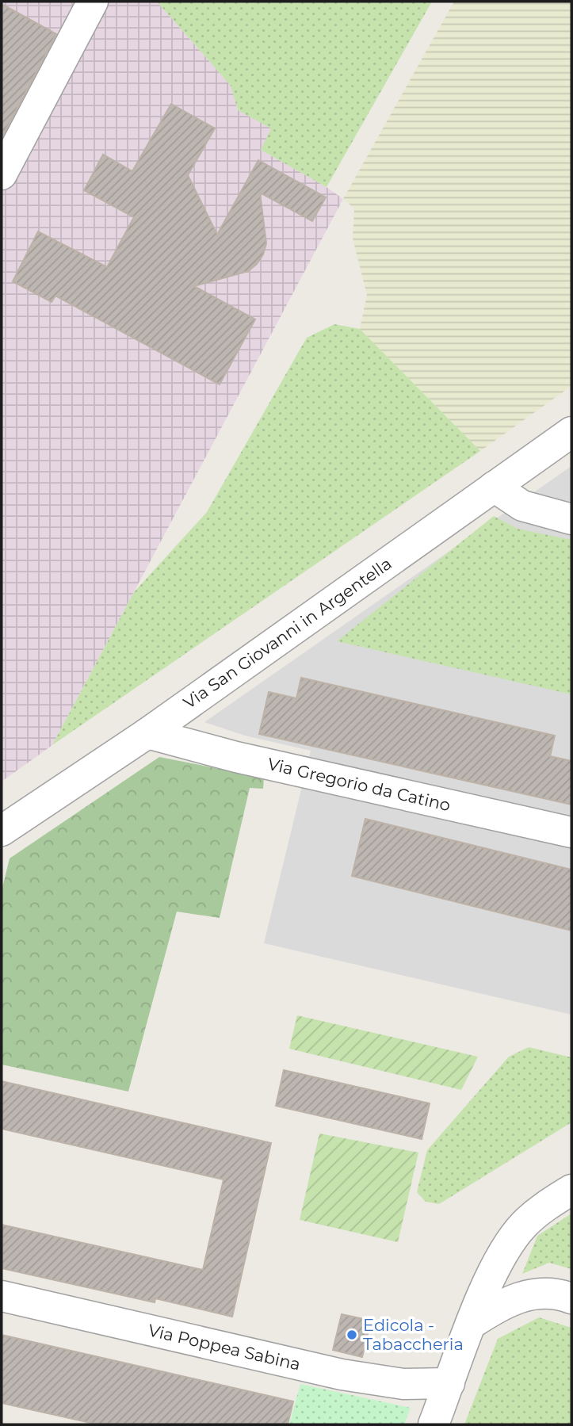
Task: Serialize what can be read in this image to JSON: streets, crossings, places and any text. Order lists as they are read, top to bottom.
{
  "streets": {
    "street": ["Via San Giovanni in Argentella", "Via Gregorio da Catino", "Via Poppea Sabina"]
  },
  "crossings": [
    ["Via San Giovanni in Argentella", "Via Gregorio da Catino"]
  ],
  "places": ["Edicola - Tabaccheria"]
}
